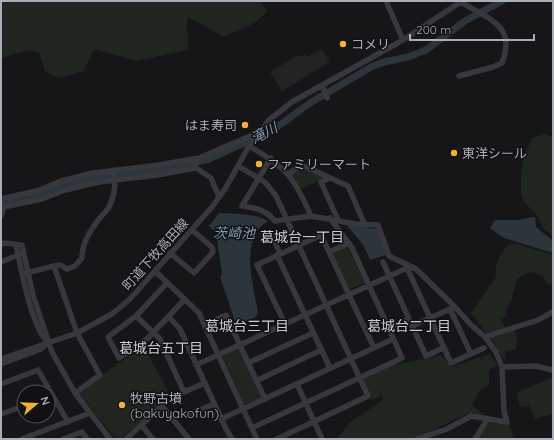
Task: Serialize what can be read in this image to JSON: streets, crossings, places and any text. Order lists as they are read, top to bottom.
{
  "streets": {
    "street": ["町道下牧高田線"]
  },
  "districts": [
    "葛城台一丁目",
    "葛城台三丁目",
    "葛城台二丁目",
    "葛城台五丁目"
  ],
  "water": ["滝川", "茨崎池"],
  "places": [
    "コメリ",
    "はま寿司",
    "東洋シール",
    "ファミリーマート",
    "牧野古墳 (bakuyakofun)"
  ],
  "scale_bar": "200 m",
  "north": "right"
}
